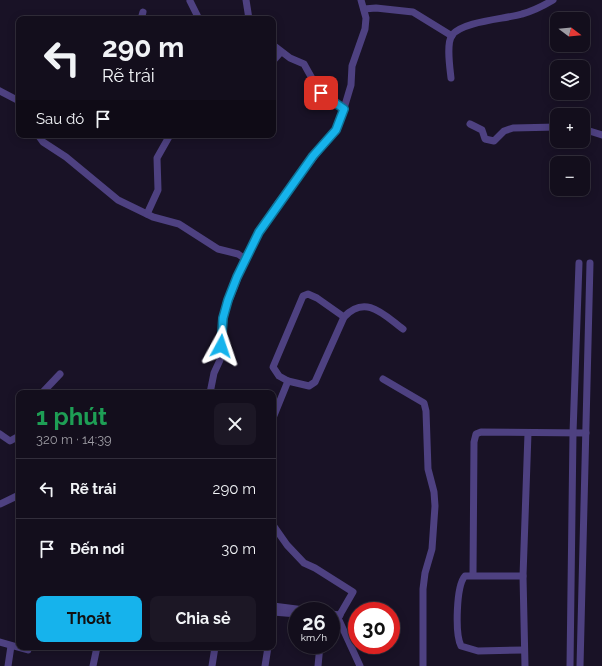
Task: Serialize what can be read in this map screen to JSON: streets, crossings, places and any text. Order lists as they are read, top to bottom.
{
  "north": "right",
  "page": {
    "map_buttons": ["+", "−"],
    "turn": ["290 m", "Rẽ trái"],
    "then": "Sau đó",
    "heading": ["1 phút", "320 m · 14:39"],
    "list": [
      {
        "name": "Rẽ trái",
        "value": "290 m"
      },
      {
        "name": "Đến nơi",
        "value": "30 m"
      }
    ],
    "buttons": ["Thoát", "Chia sẻ"],
    "speed": "26 km/h",
    "limit": "30"
  }
}
